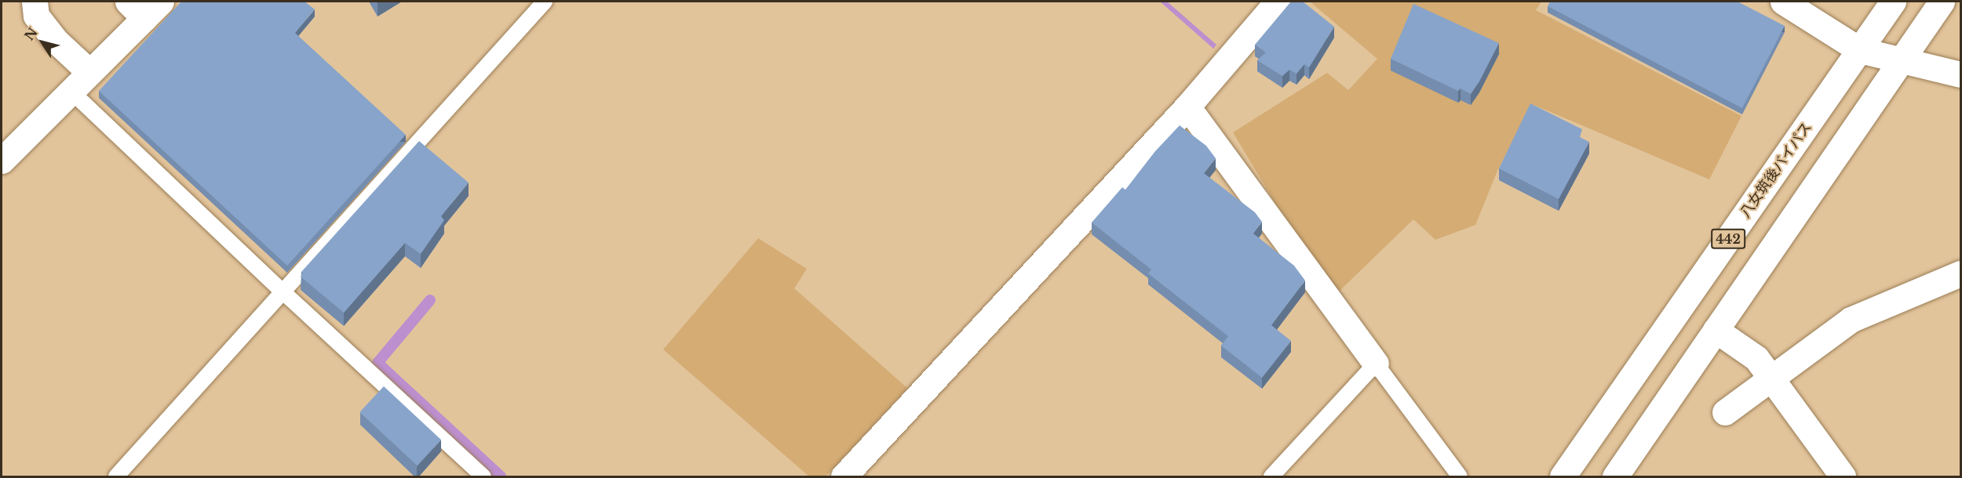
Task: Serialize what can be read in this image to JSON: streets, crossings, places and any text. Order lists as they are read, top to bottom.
{
  "streets": {
    "main road": ["八女筑後バイパス", "442"]
  },
  "north": "top left"
}
